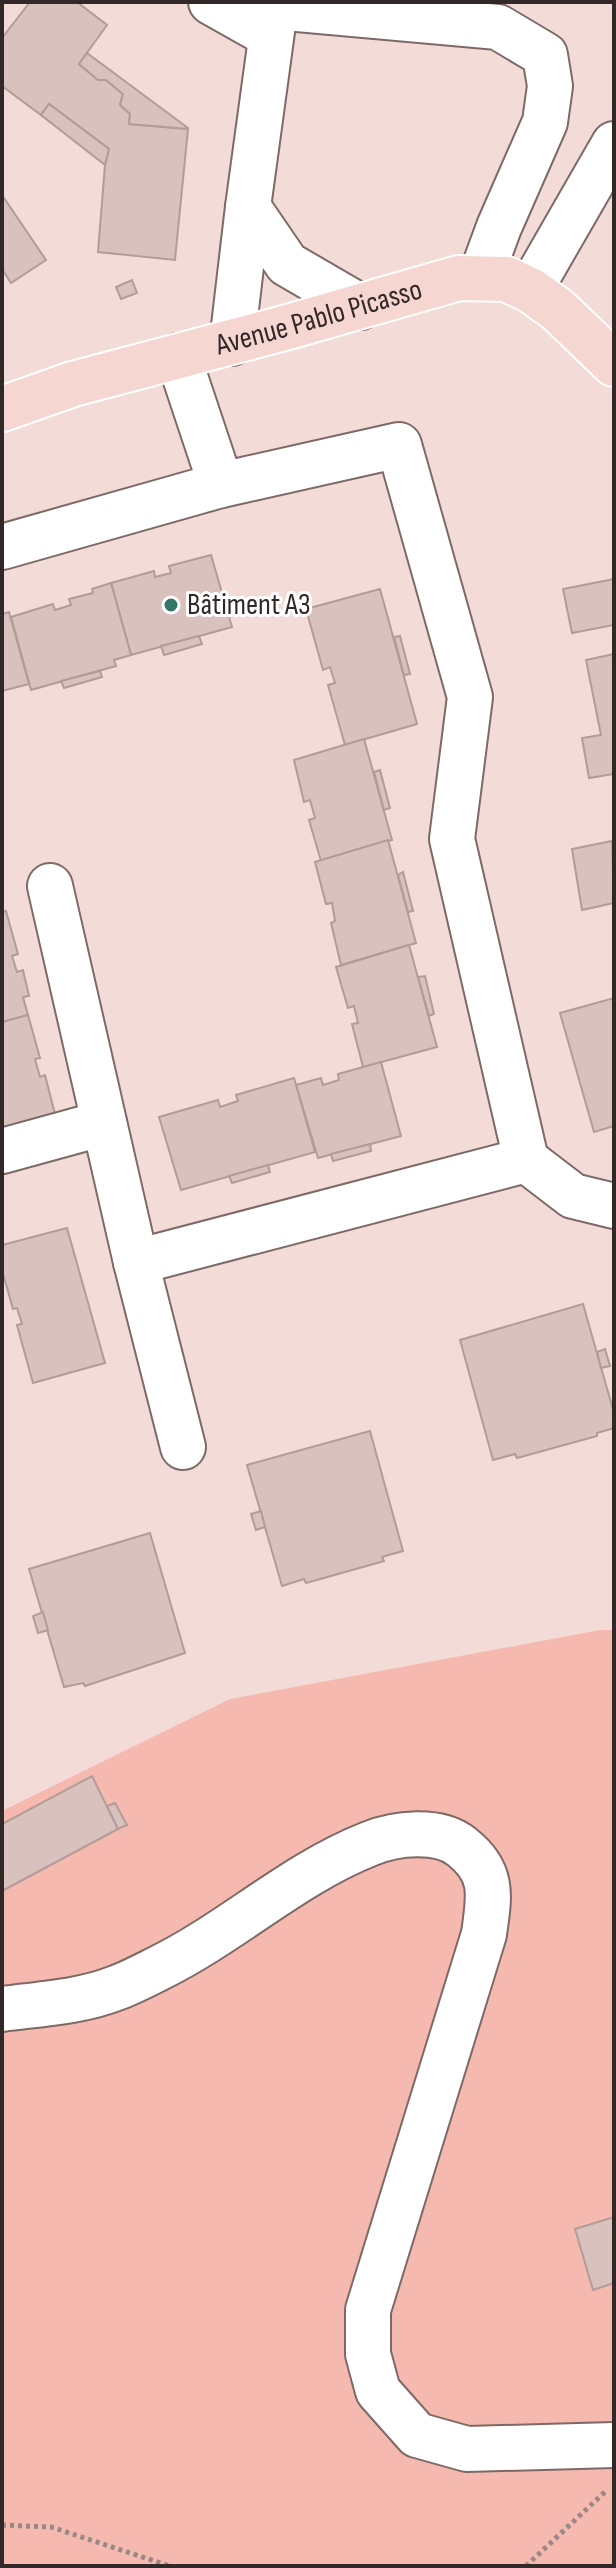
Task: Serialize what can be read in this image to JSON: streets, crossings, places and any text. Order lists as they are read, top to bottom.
{
  "streets": {
    "main road": ["Avenue Pablo Picasso"]
  },
  "places": ["Bâtiment A3"]
}
